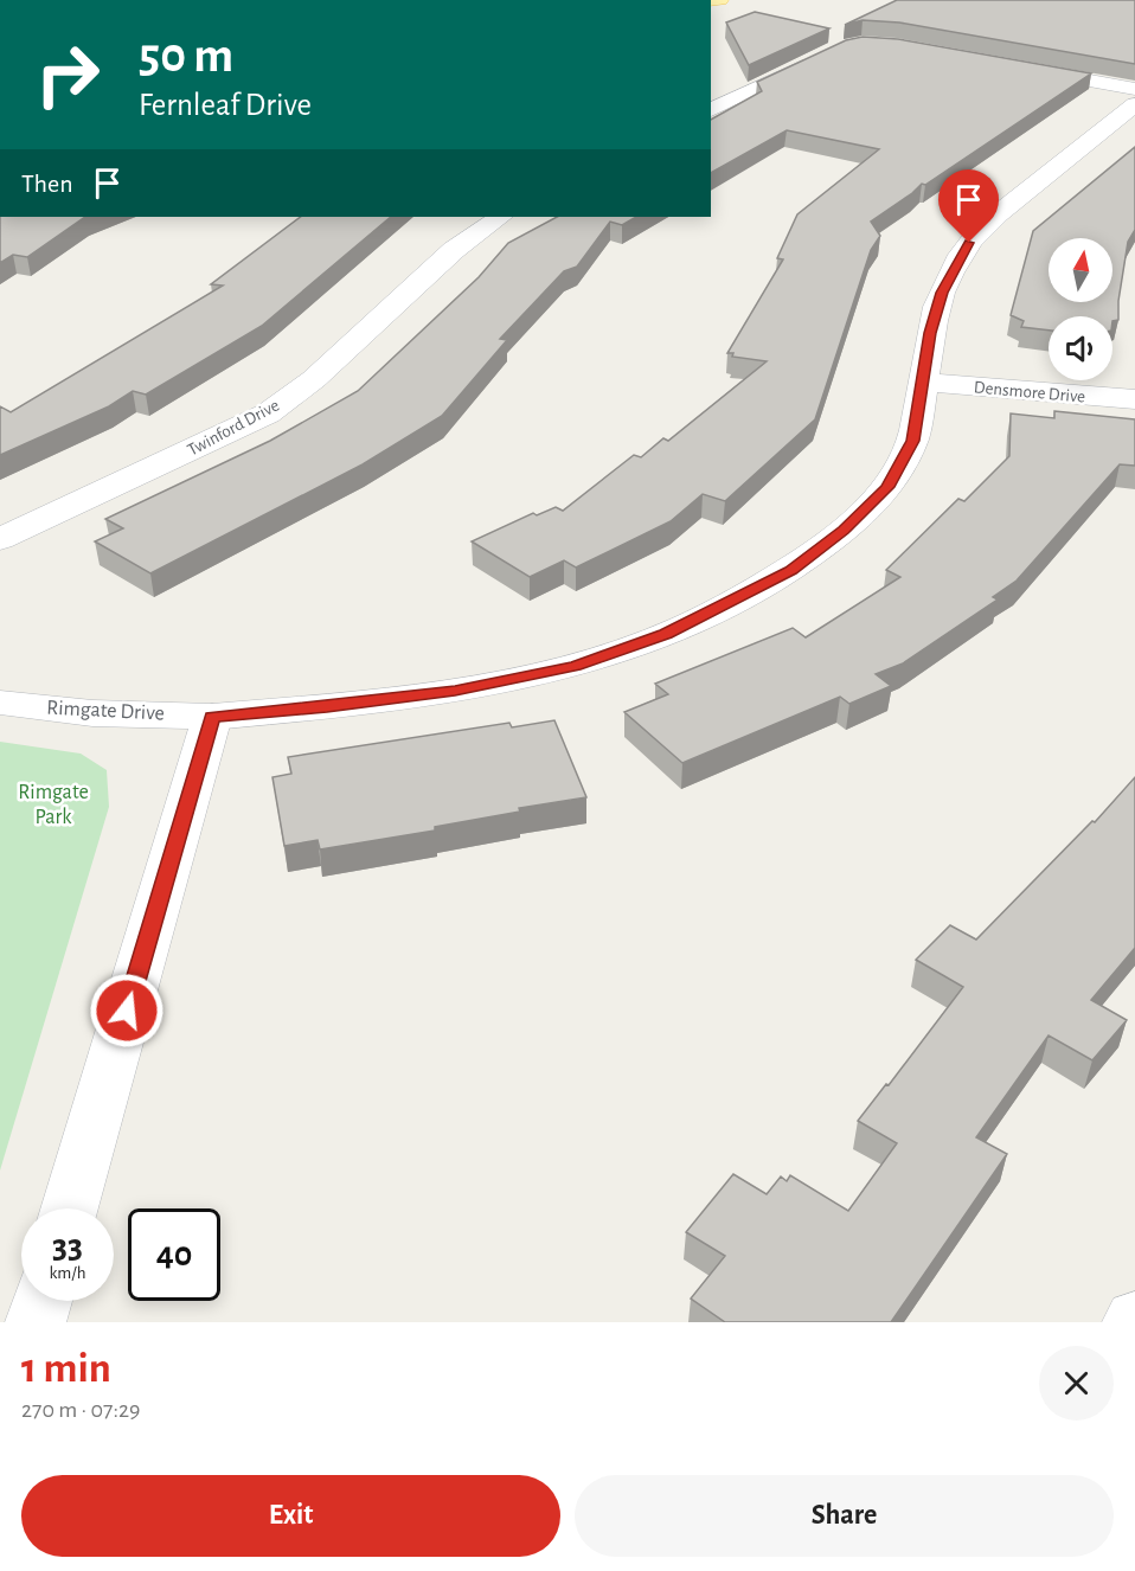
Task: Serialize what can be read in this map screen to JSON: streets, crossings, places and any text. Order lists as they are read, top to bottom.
{
  "streets": {
    "street": ["Densmore Drive", "Twinford Drive", "Rimgate Drive"]
  },
  "crossings": [
    ["Densmore Drive", "Rimgate Drive"]
  ],
  "parks": ["Rimgate Park"],
  "north": "top",
  "page": {
    "turn": ["50 m", "Fernleaf Drive"],
    "then": "Then",
    "speed": "33 km/h",
    "limit": "40",
    "heading": ["1 min", "270 m · 07:29"],
    "buttons": ["Exit", "Share"]
  }
}
